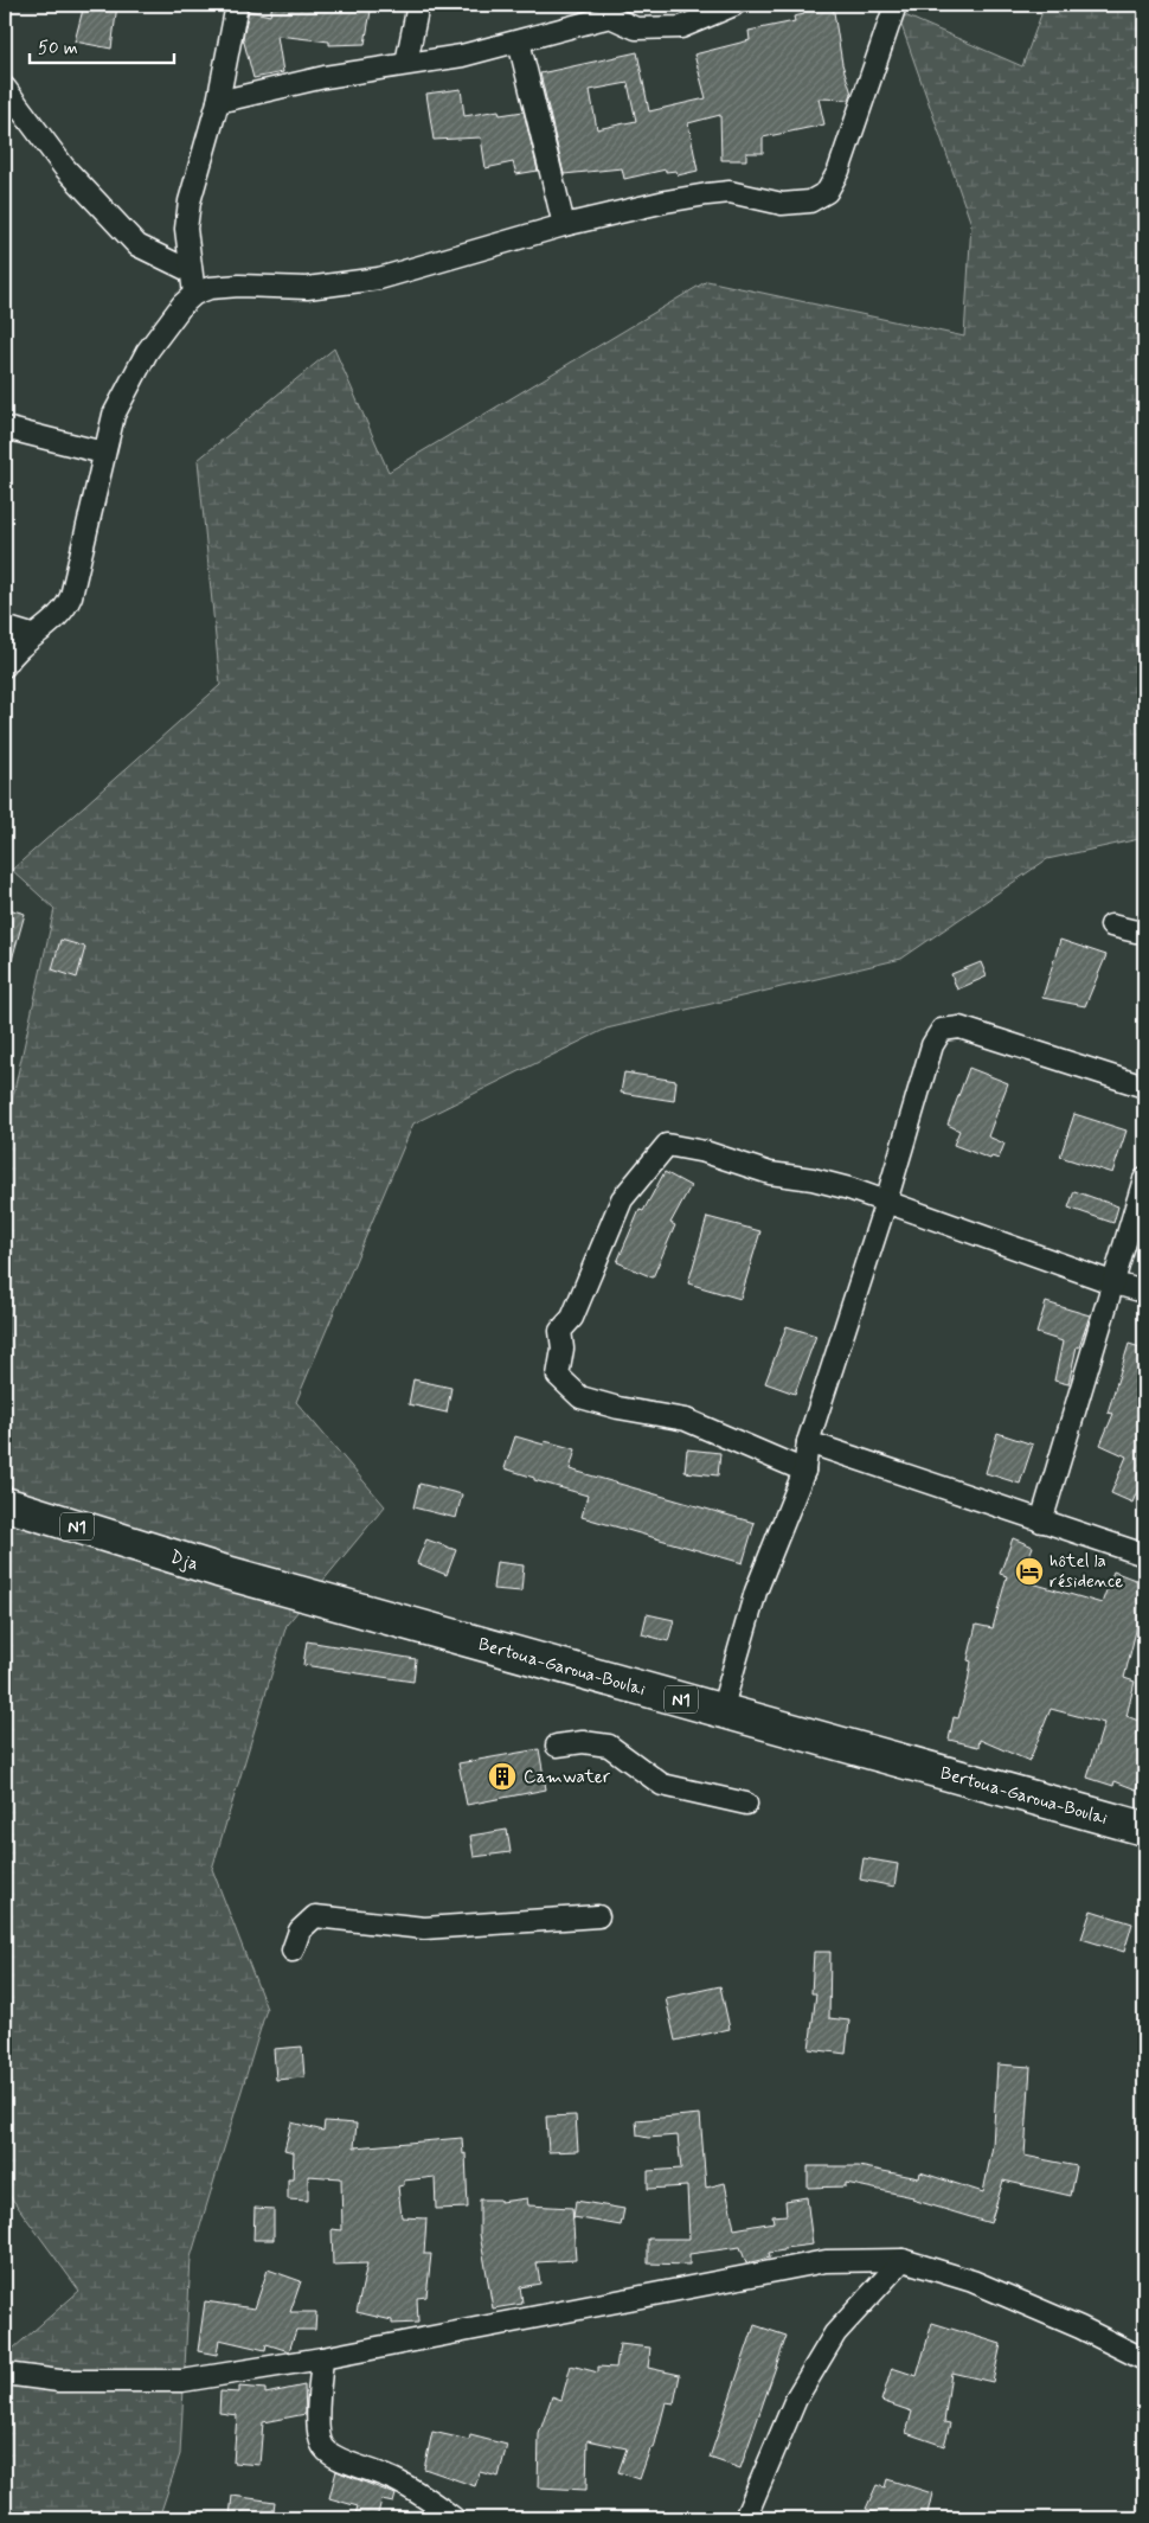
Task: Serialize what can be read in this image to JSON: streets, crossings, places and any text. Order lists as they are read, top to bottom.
{
  "streets": {
    "highway": ["N1", "Dja", "Bertoua-Garoua-Boulai"]
  },
  "crossings": [
    ["Dja", "Bertoua-Garoua-Boulai"]
  ],
  "places": {
    "hotel": ["hôtel la résidence"],
    "building": ["Camwater"]
  },
  "scale_bar": "50 m"
}
